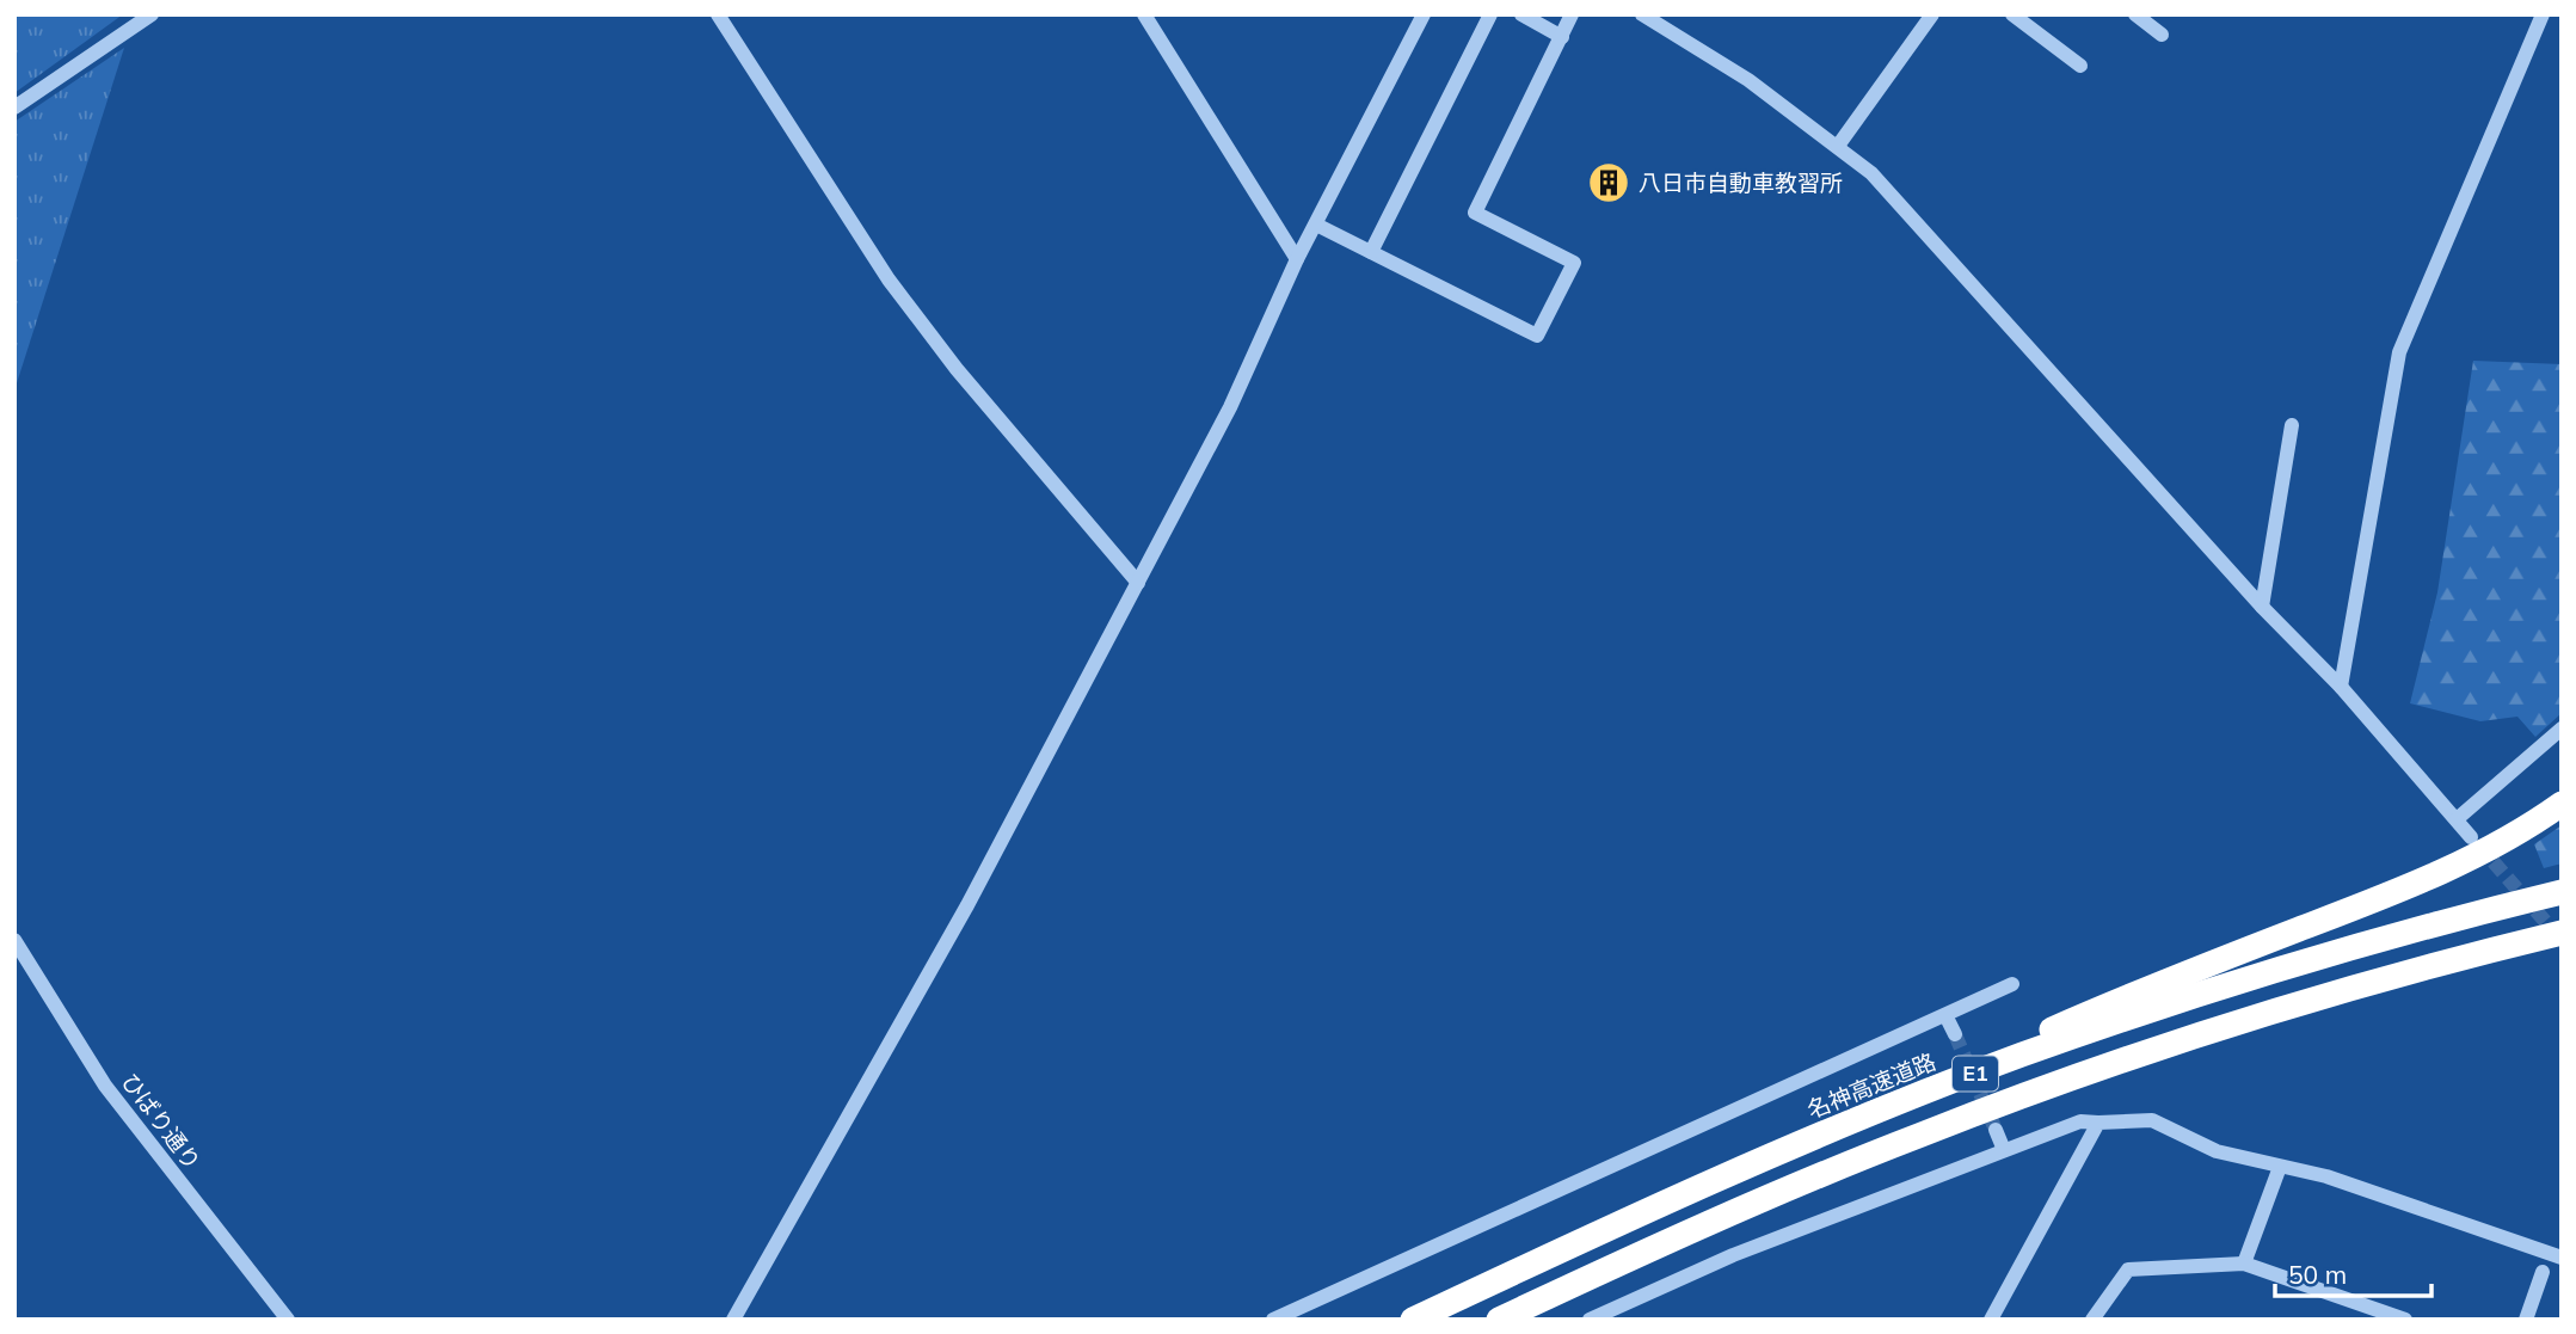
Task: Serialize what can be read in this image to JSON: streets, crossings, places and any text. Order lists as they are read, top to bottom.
{
  "streets": {
    "highway": ["E1", "名神高速道路"],
    "street": ["ひばり通り"]
  },
  "places": {
    "building": ["八日市自動車教習所"]
  },
  "scale_bar": "50 m"
}
